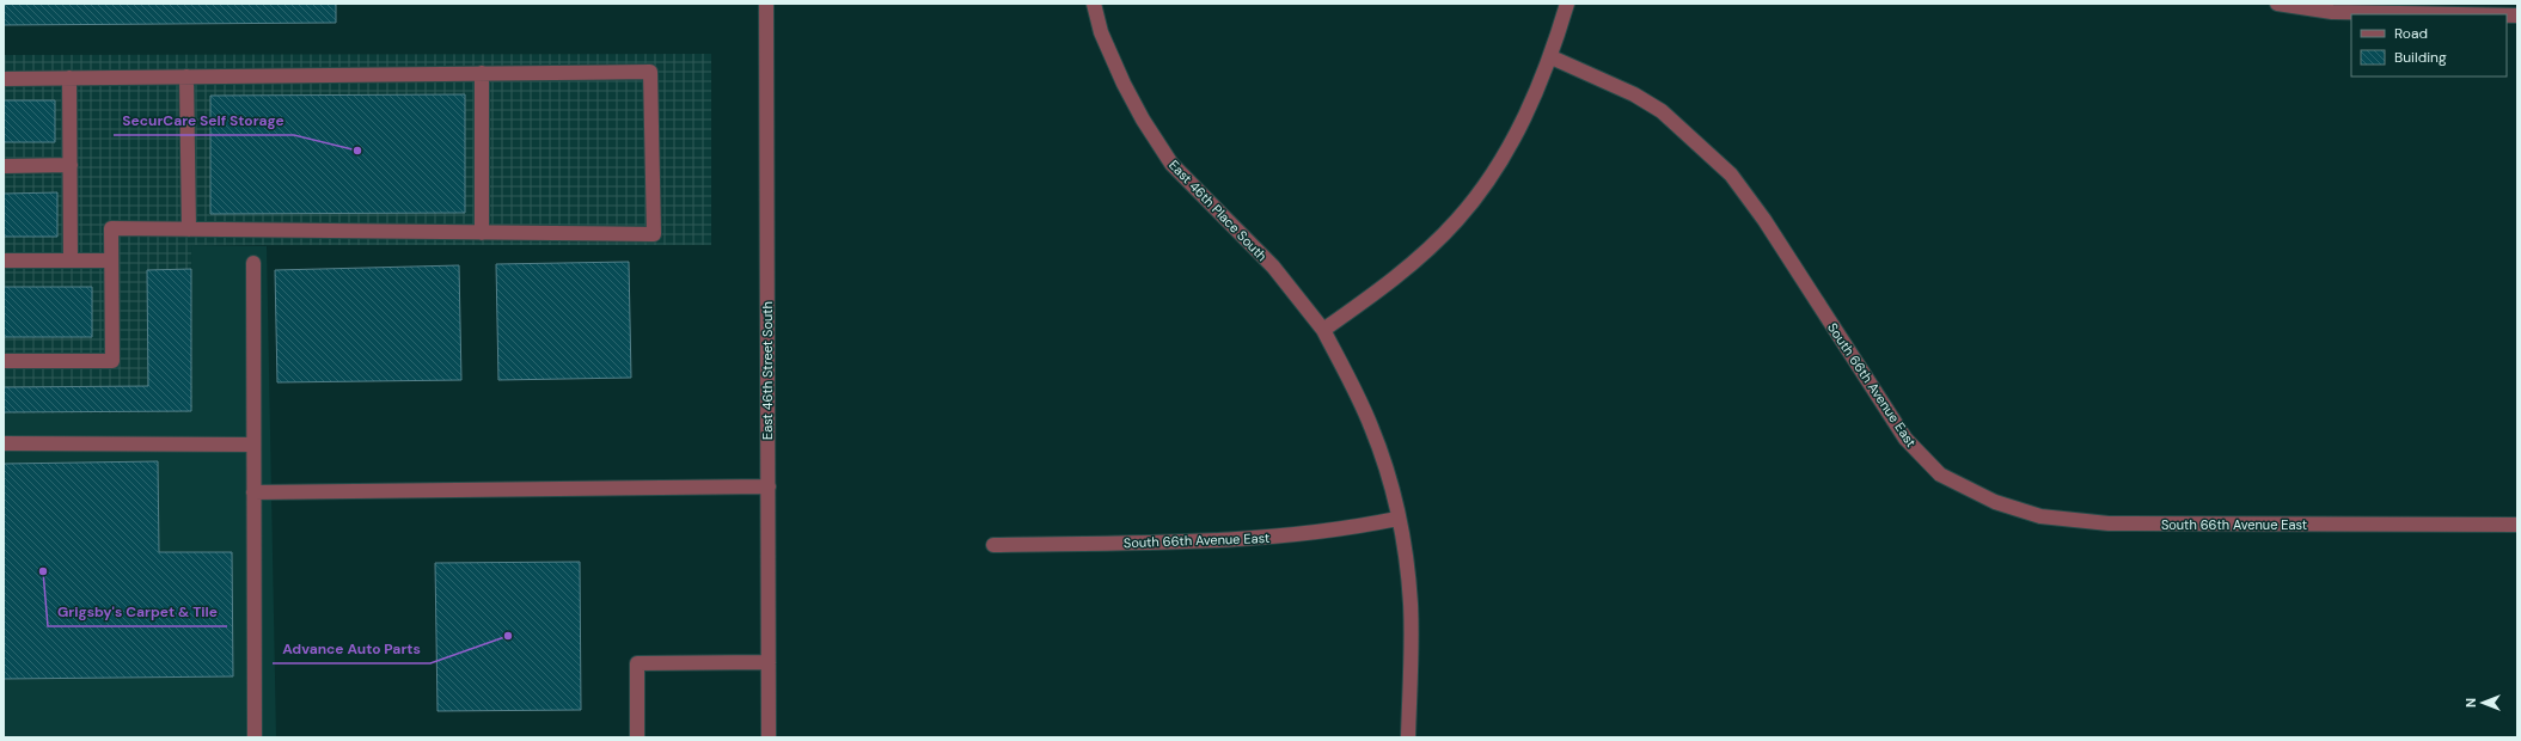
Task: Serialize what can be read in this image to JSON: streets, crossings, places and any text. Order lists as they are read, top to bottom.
{
  "streets": {
    "street": ["East 46th Place South", "East 46th Street South", "South 66th Avenue East"]
  },
  "crossings": [
    ["East 46th Place South", "South 66th Avenue East"]
  ],
  "places": ["SecurCare Self Storage", "Grigsby's Carpet & Tile", "Advance Auto Parts"],
  "legend": ["Road", "Building"],
  "north": "left"
}
